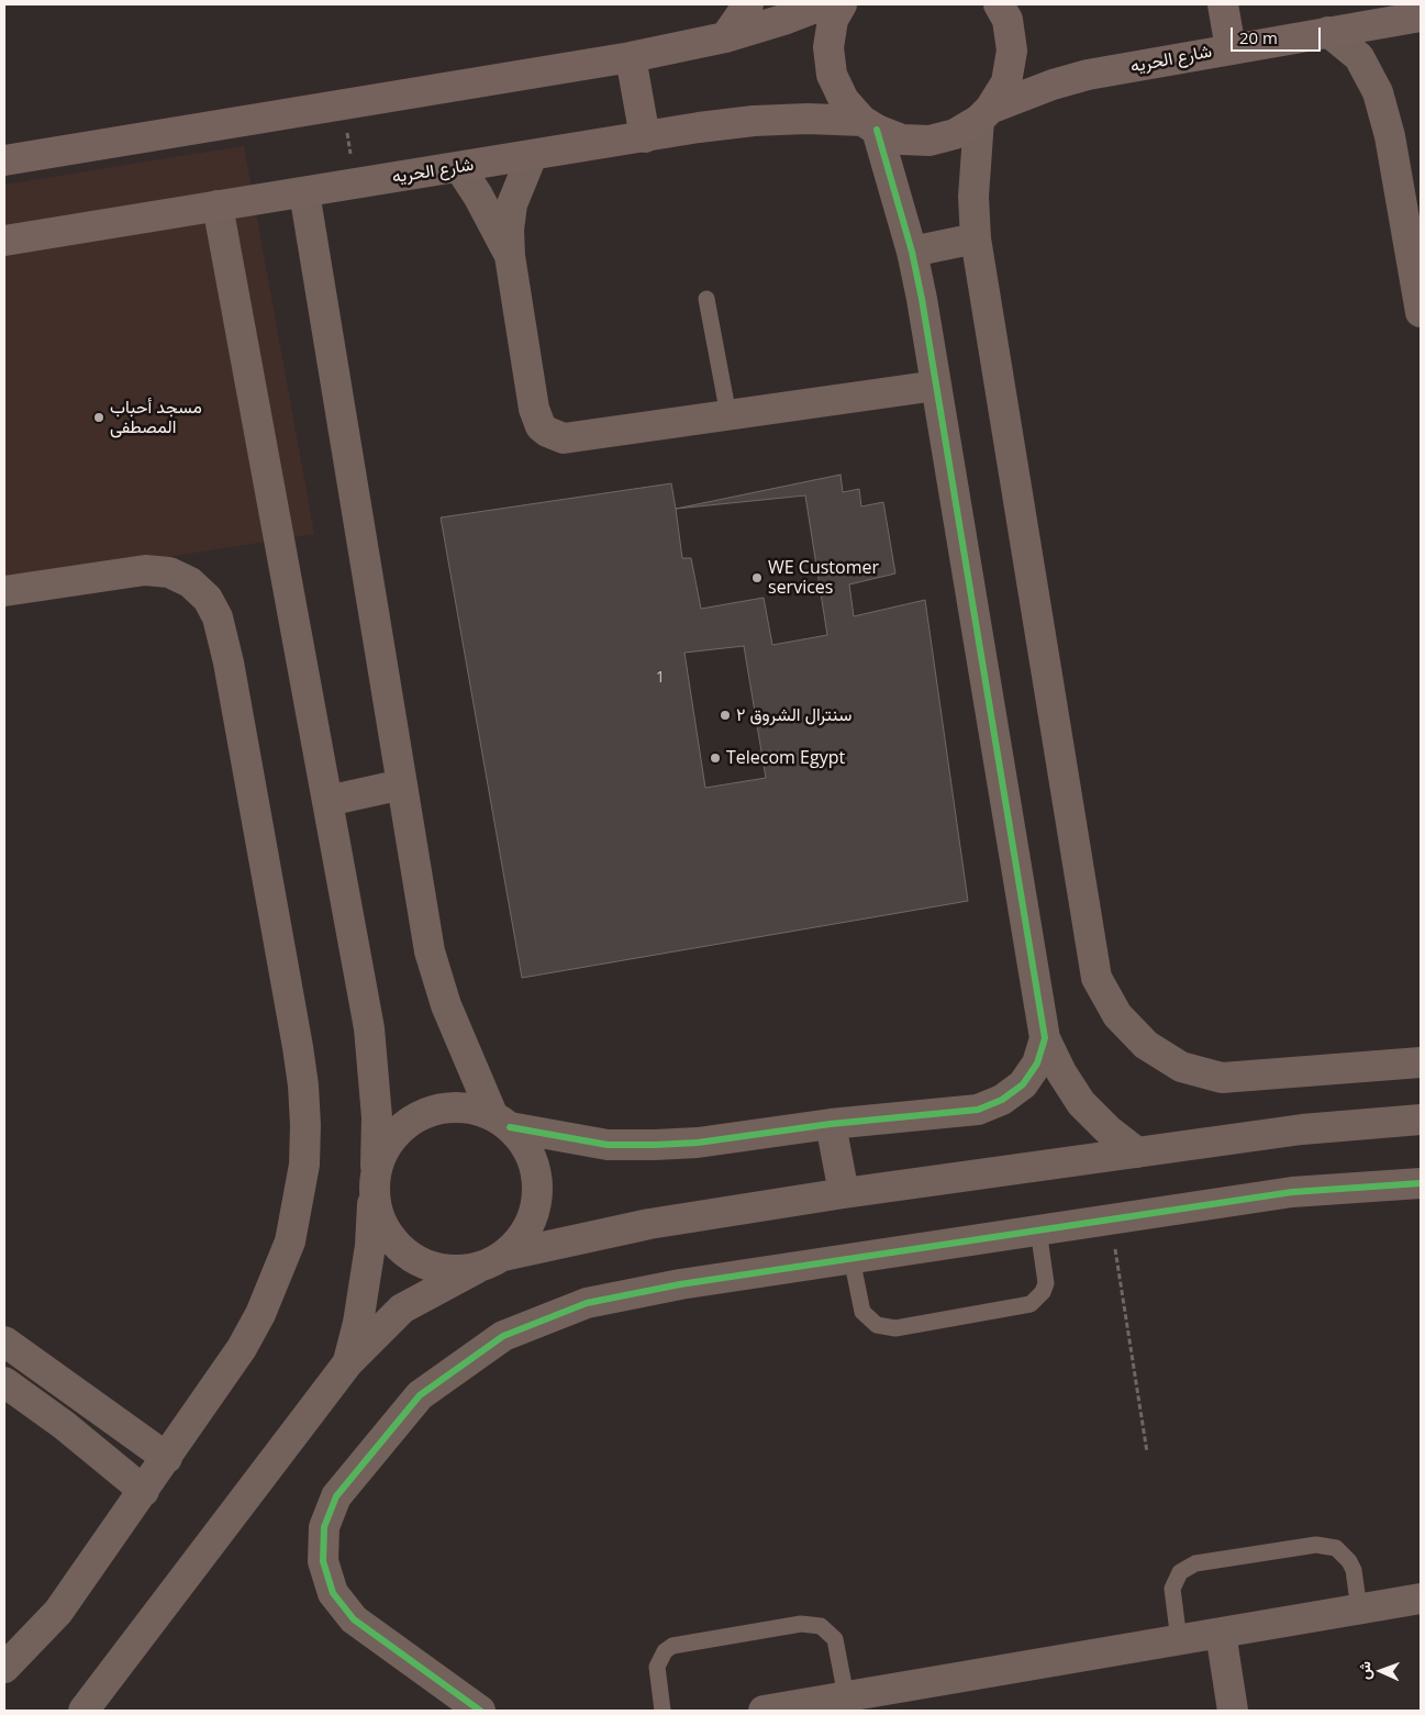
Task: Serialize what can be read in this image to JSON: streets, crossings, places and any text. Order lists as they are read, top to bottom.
{
  "streets": {
    "street": ["شارع الحريه"]
  },
  "places": [
    "مسجد أحباب المصطفى",
    "WE Customer services",
    "سنترال الشروق ٢",
    "Telecom Egypt"
  ],
  "house_numbers": ["1"],
  "scale_bar": "20 m",
  "north": "left"
}
